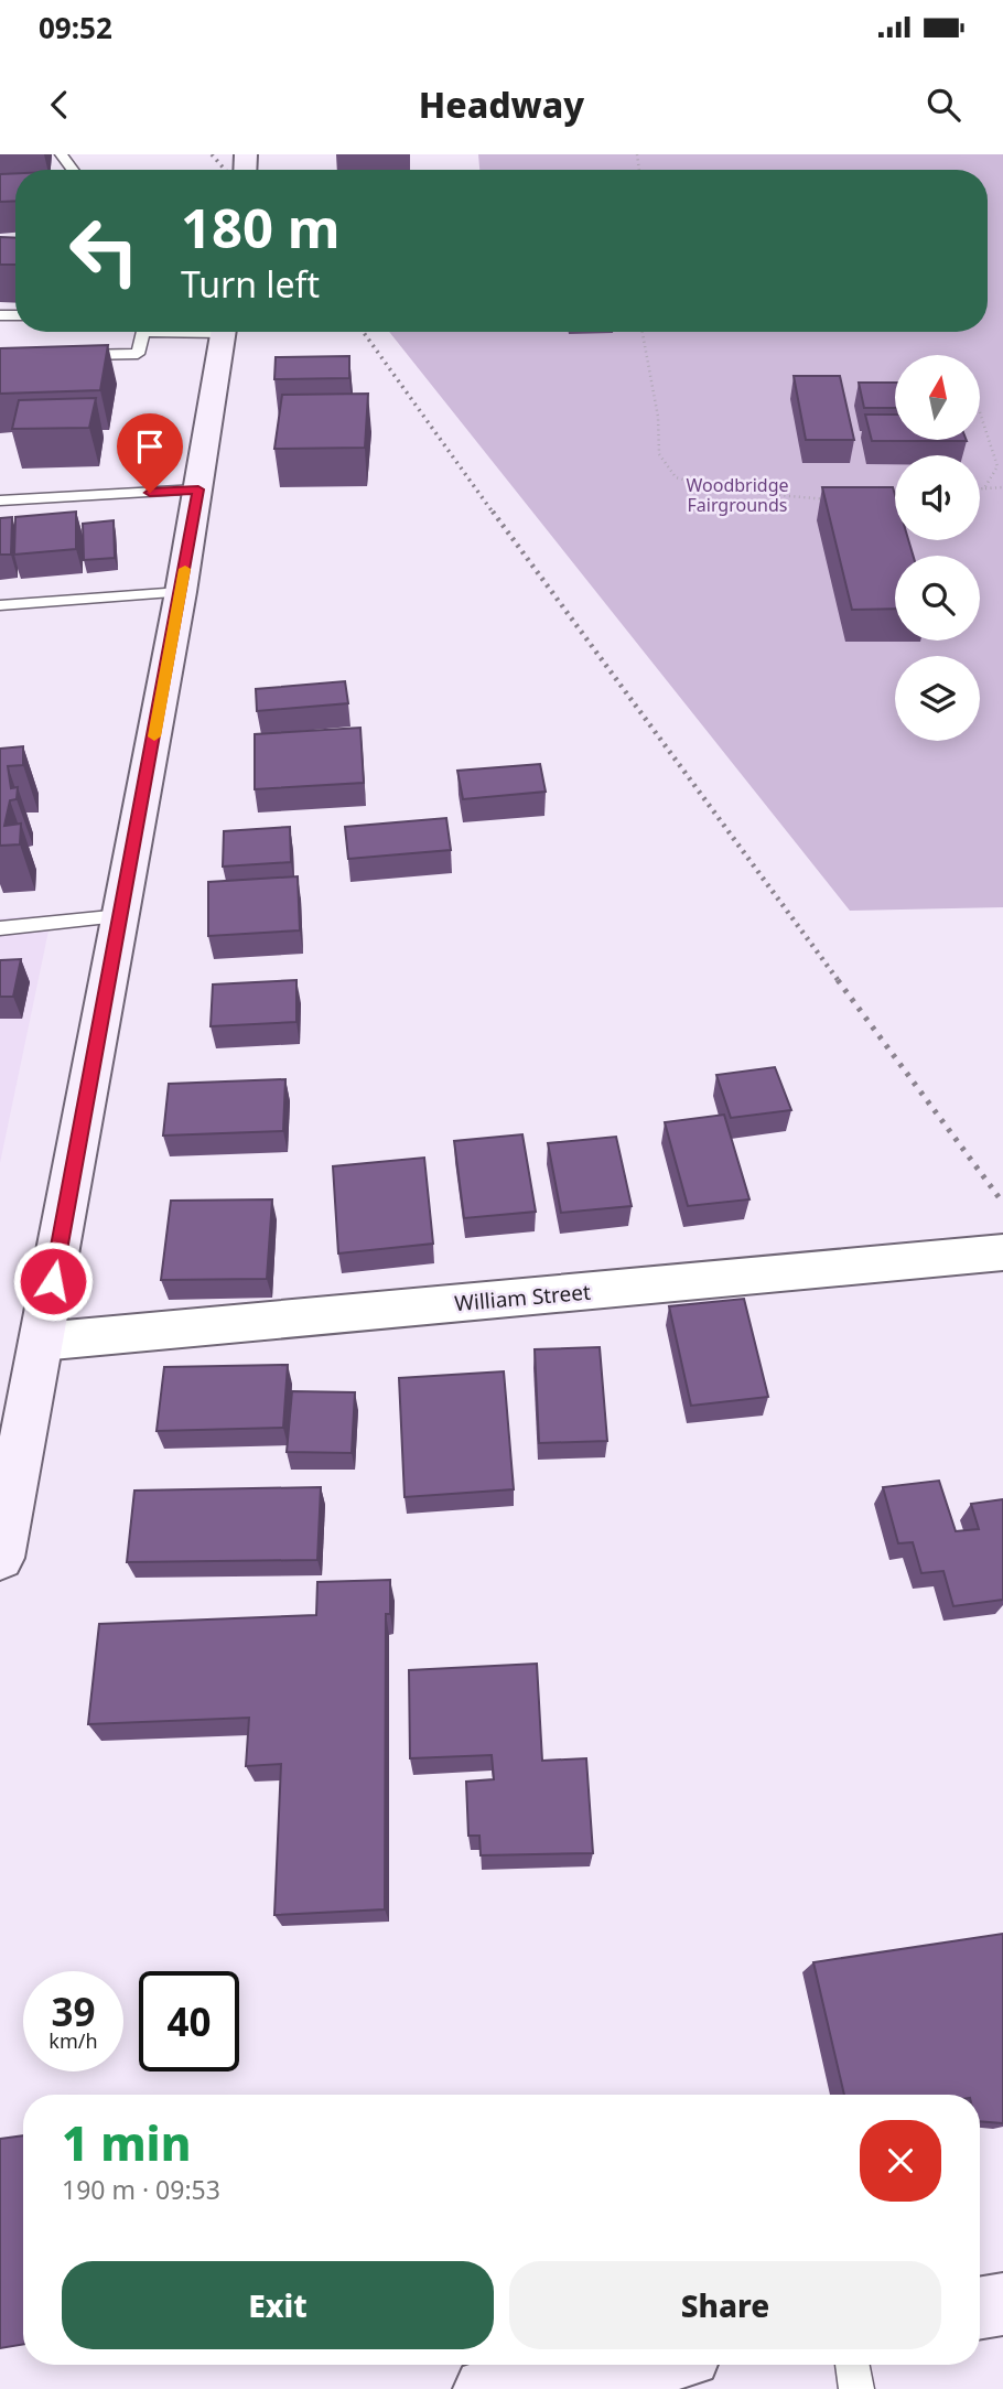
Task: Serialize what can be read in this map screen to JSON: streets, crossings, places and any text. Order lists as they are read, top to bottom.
{
  "streets": {
    "street": ["William Street"]
  },
  "parks": ["Woodbridge Fairgrounds"],
  "north": "top",
  "page": {
    "status": "09:52",
    "header": "Headway",
    "turn": ["180 m", "Turn left"],
    "speed": "39 km/h",
    "limit": "40",
    "heading": ["1 min", "190 m · 09:53"],
    "buttons": ["Exit", "Share"]
  }
}
